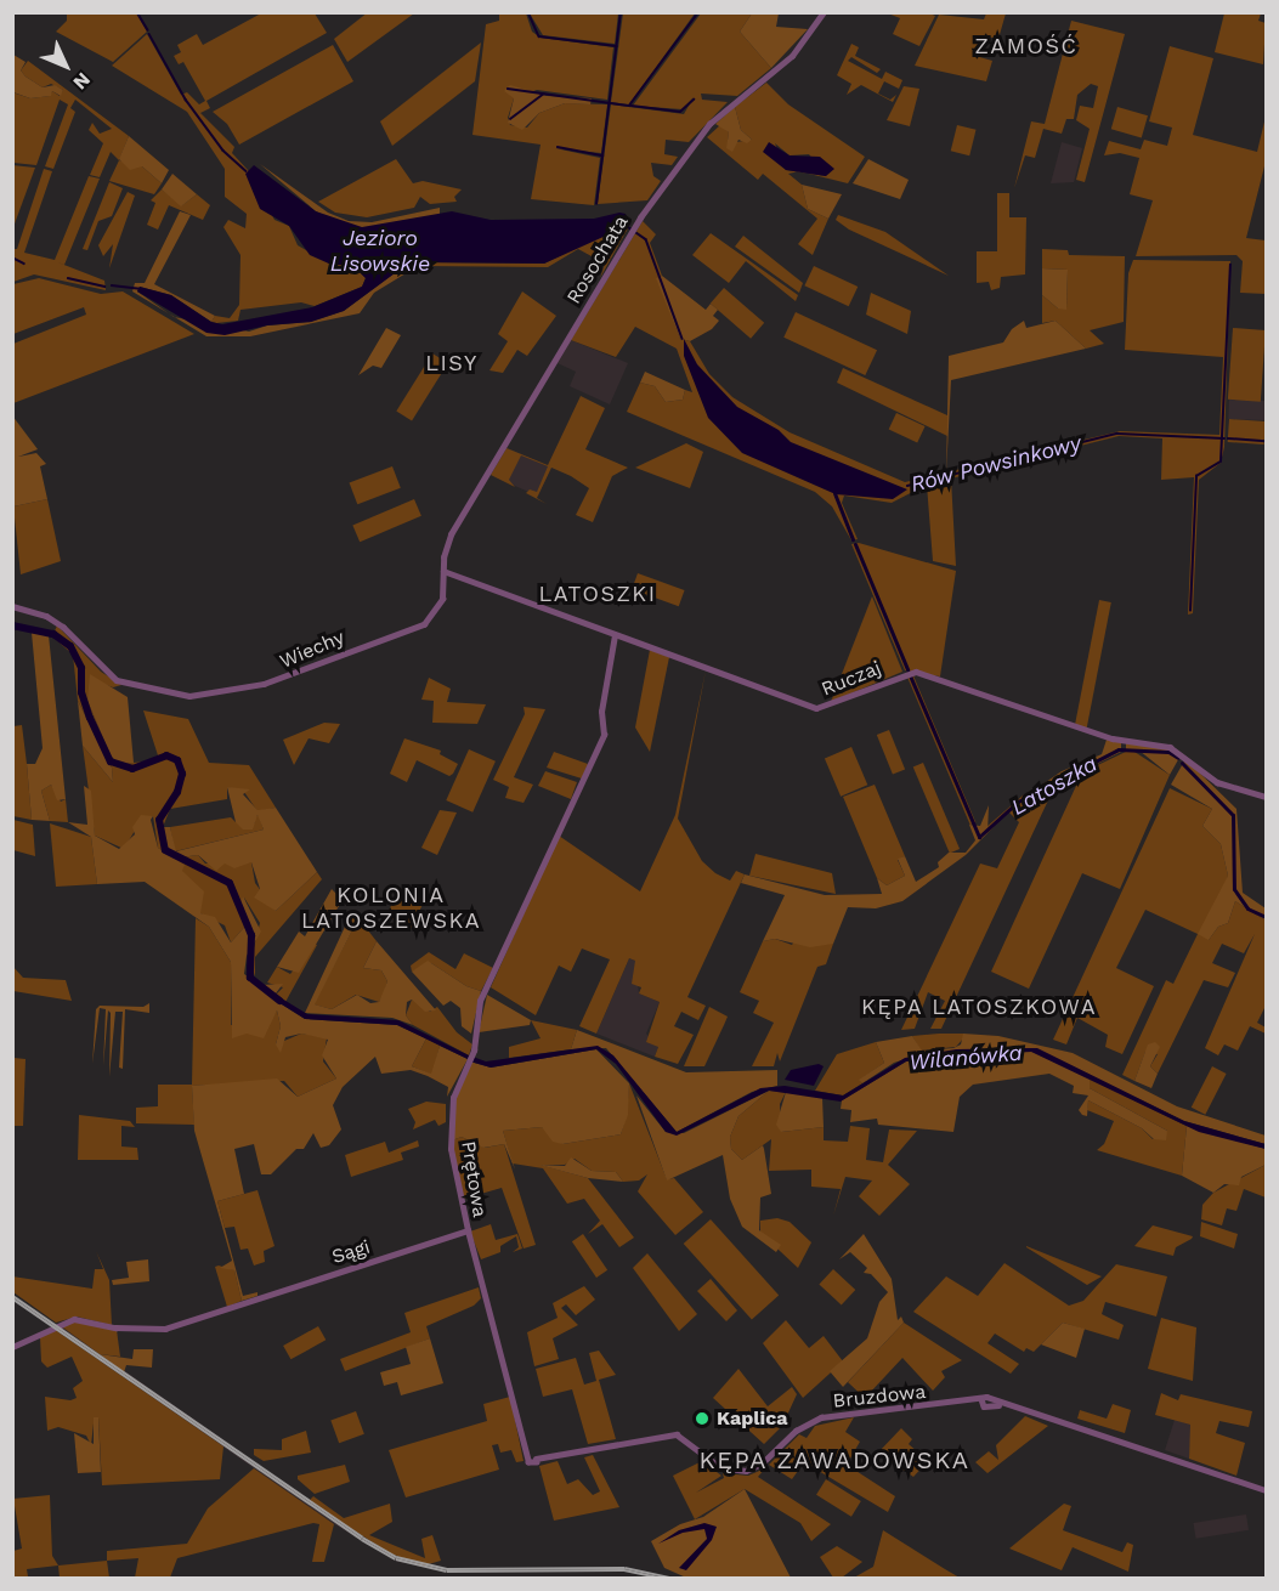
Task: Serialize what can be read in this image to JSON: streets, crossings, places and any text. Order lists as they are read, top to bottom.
{
  "streets": {
    "street": [
      "Rosochata",
      "Wiechy",
      "Ruczaj",
      "Prętowa",
      "Sągi",
      "Bruzdowa"
    ]
  },
  "crossings": [
    ["Rosochata", "Wiechy"],
    ["Wiechy", "Ruczaj"],
    ["Ruczaj", "Prętowa"],
    ["Prętowa", "Sągi"],
    ["Prętowa", "Bruzdowa"]
  ],
  "districts": [
    "ZAMOŚĆ",
    "LISY",
    "LATOSZKI",
    "KOLONIA LATOSZEWSKA",
    "KĘPA LATOSZKOWA",
    "KĘPA ZAWADOWSKA"
  ],
  "water": [
    "Jezioro Lisowskie",
    "Rów Powsinkowy",
    "Latoszka",
    "Wilanówka"
  ],
  "places": ["Kaplica"],
  "north": "bottom right"
}
